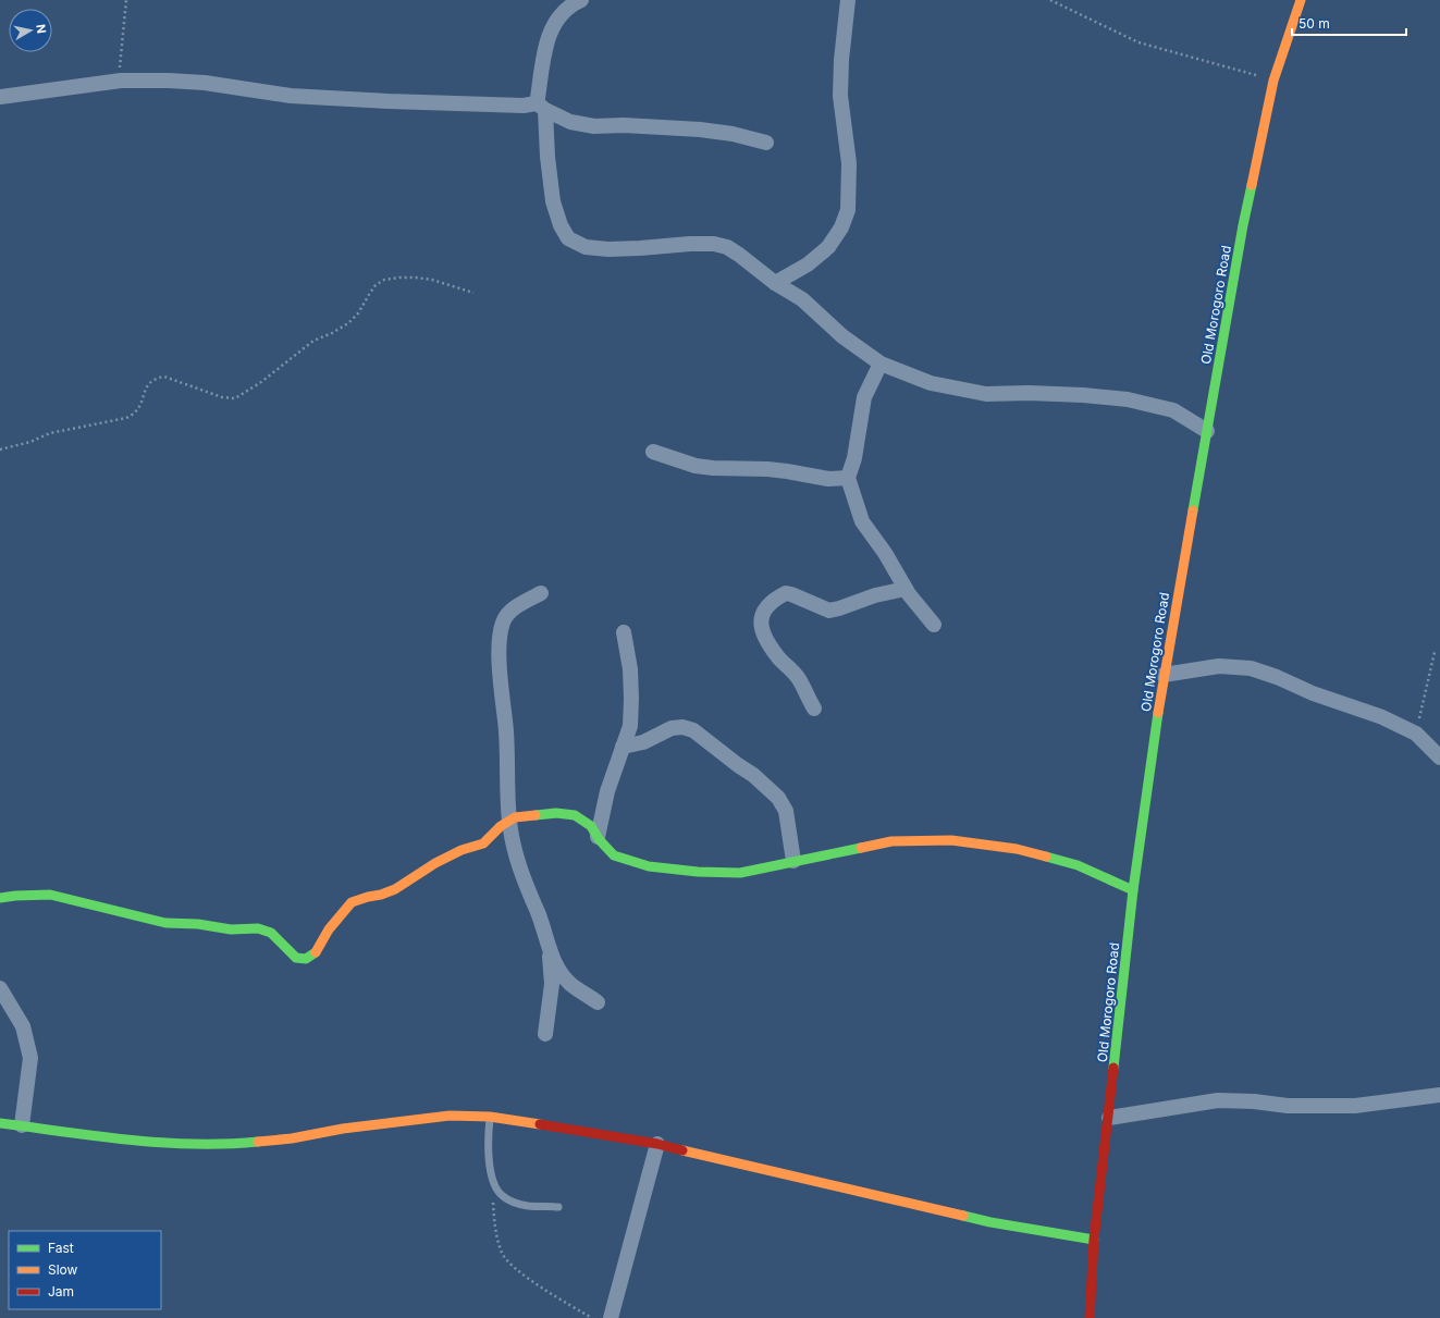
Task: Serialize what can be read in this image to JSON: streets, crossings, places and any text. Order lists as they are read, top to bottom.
{
  "streets": {
    "street": ["Old Morogoro Road"]
  },
  "legend": ["Fast", "Slow", "Jam"],
  "scale_bar": "50 m",
  "north": "right"
}
